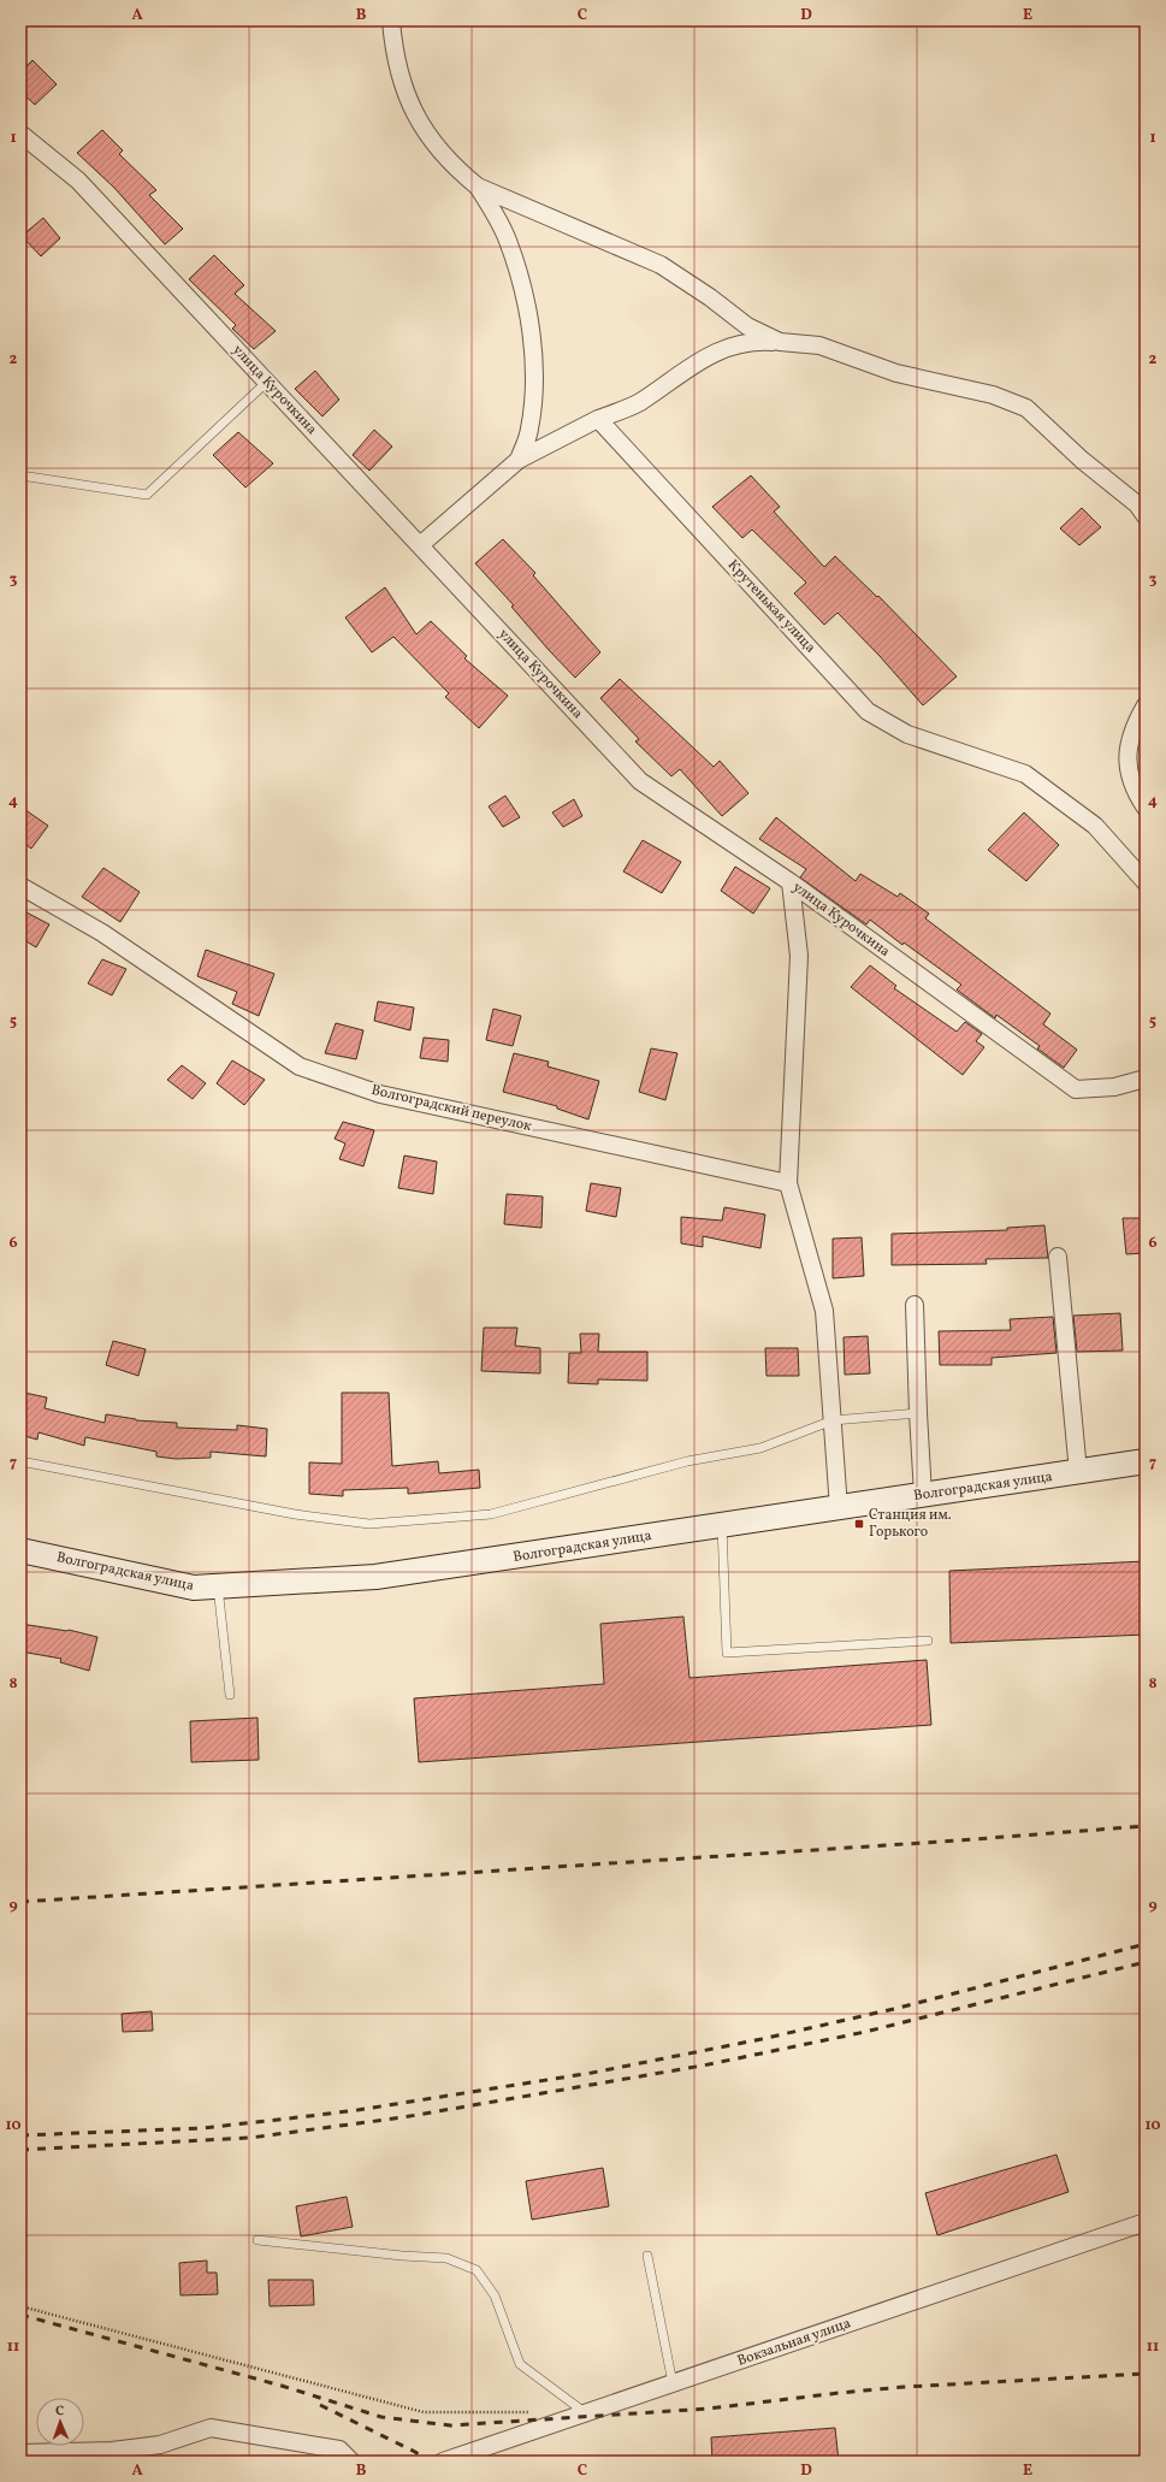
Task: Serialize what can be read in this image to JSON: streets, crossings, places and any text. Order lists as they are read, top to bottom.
{
  "streets": {
    "main road": ["Волгоградская улица"],
    "street": [
      "улица Курочкина",
      "Крутенькая улица",
      "Волгоградский переулок",
      "Вокзальная улица"
    ]
  },
  "places": {
    "transit": ["Станция им. Горького"]
  },
  "north": "top",
  "grid": {
    "columns": [
      "A",
      "B",
      "C",
      "D",
      "E"
    ],
    "rows": [
      "1",
      "2",
      "3",
      "4",
      "5",
      "6",
      "7",
      "8",
      "9",
      "10",
      "11"
    ]
  }
}
